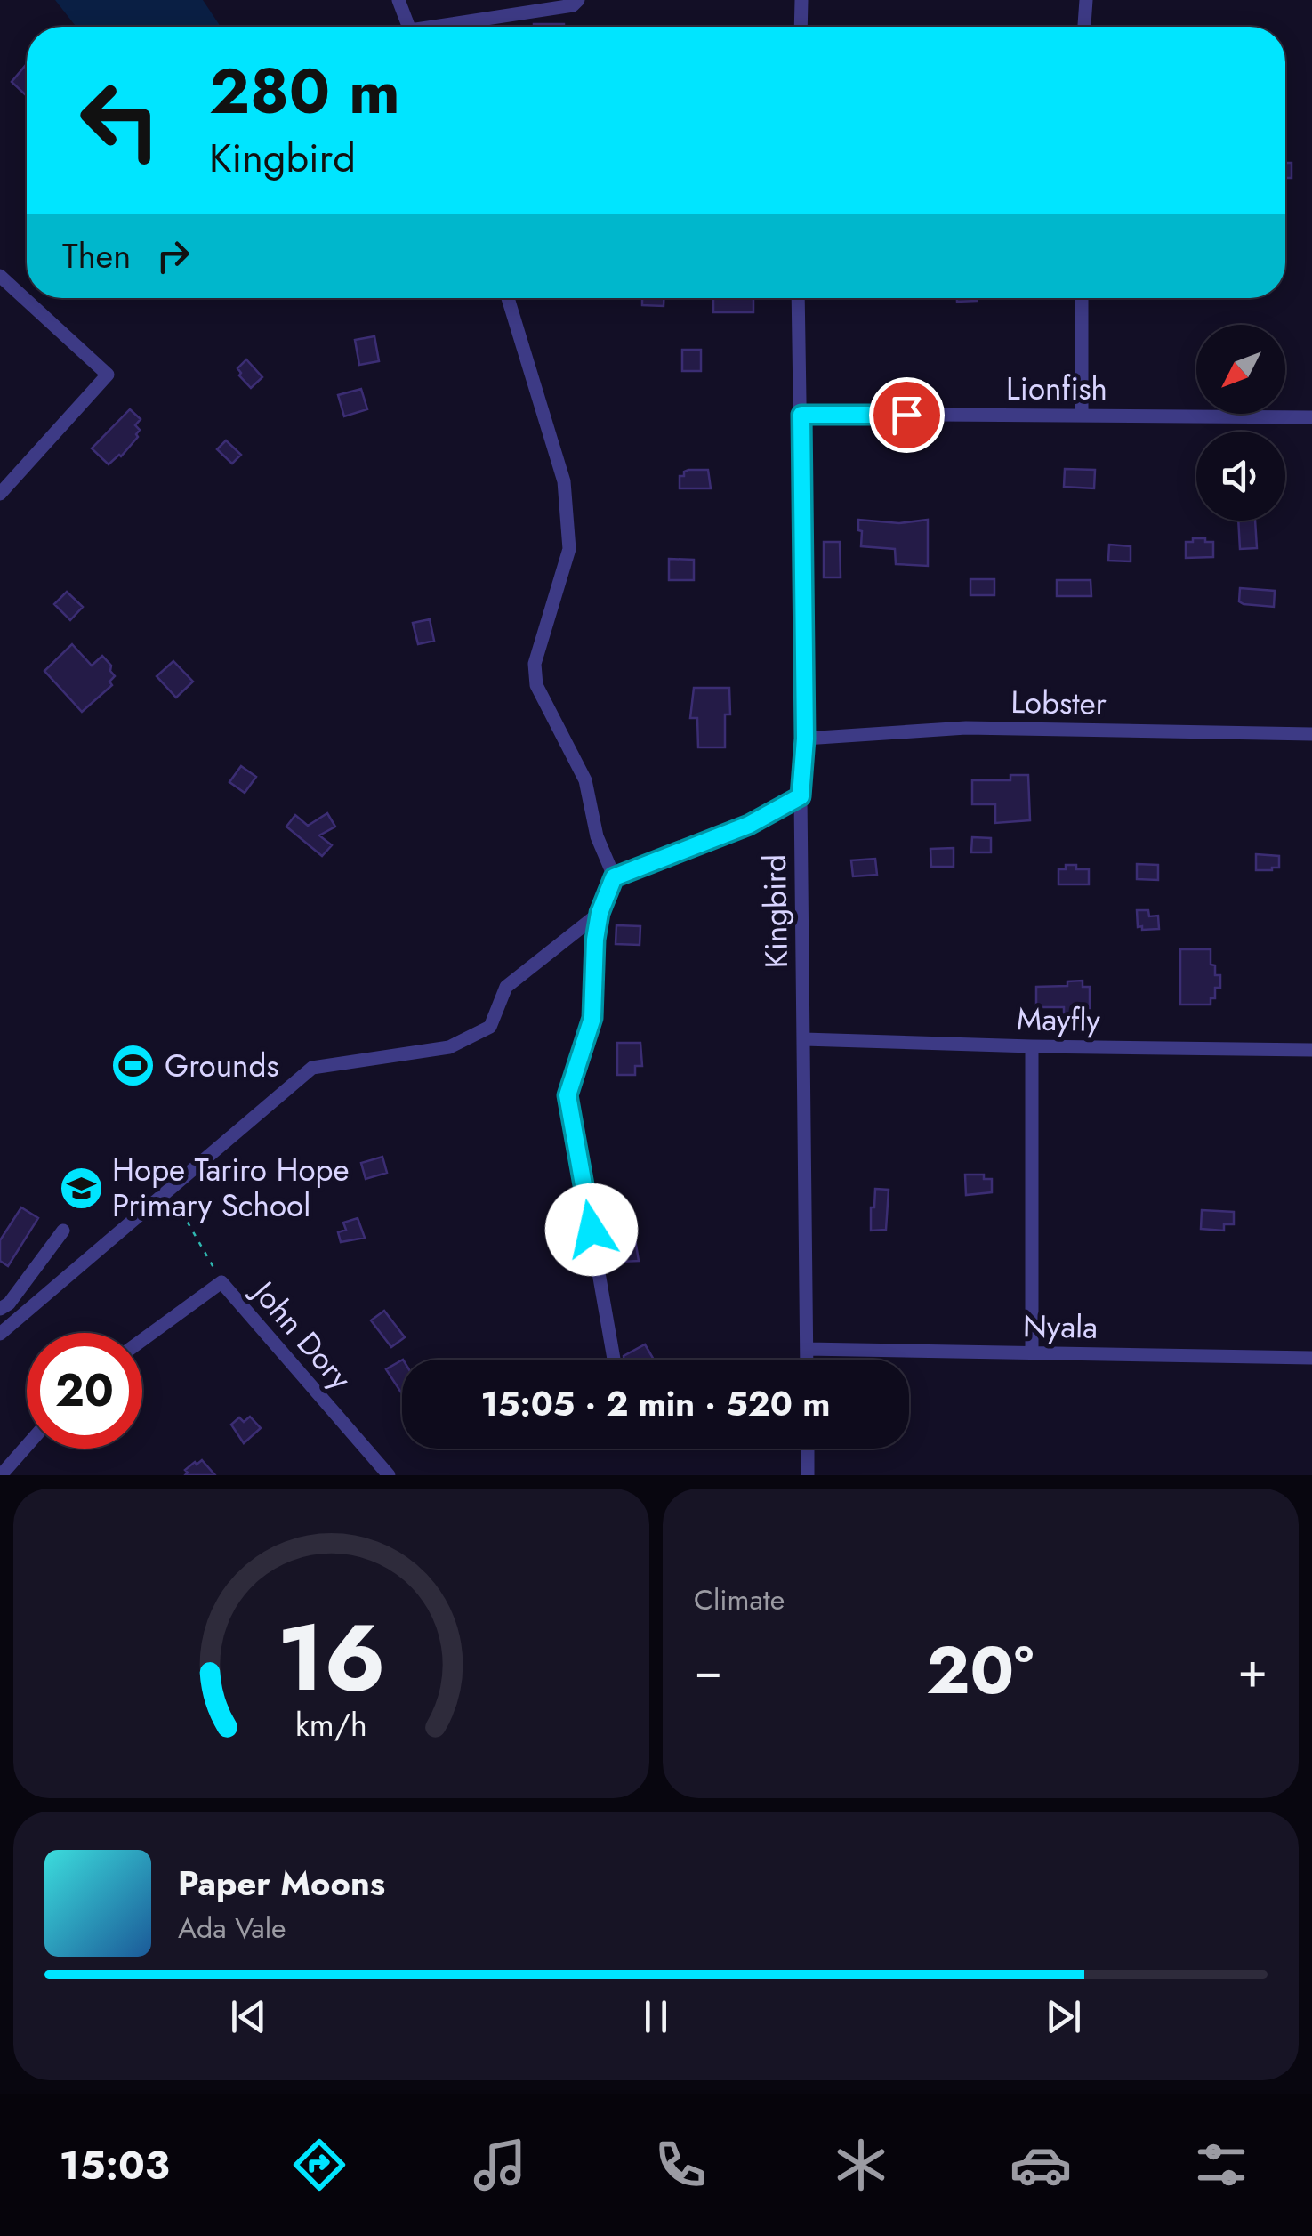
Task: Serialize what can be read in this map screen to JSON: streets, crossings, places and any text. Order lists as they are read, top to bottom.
{
  "streets": {
    "street": [
      "Lionfish",
      "Lobster",
      "Kingbird",
      "Mayfly",
      "Nyala",
      "John Dory"
    ]
  },
  "crossings": [
    ["Lionfish", "Kingbird"],
    ["Lobster", "Kingbird"],
    ["Kingbird", "Mayfly"],
    ["Kingbird", "Nyala"]
  ],
  "places": {
    "sports": ["Grounds"],
    "school or university": ["Hope Tariro Hope Primary School"]
  },
  "north": "bottom left",
  "page": {
    "turn": ["280 m", "Kingbird"],
    "then": "Then",
    "limit": "20",
    "trip": "15:05 · 2 min · 520 m",
    "tile": "Climate",
    "heat": ["−", "20°", "+"],
    "song": ["Paper Moons", "Ada Vale"],
    "tabs": "15:03",
    "gauge": ["16", "km/h"]
  }
}
